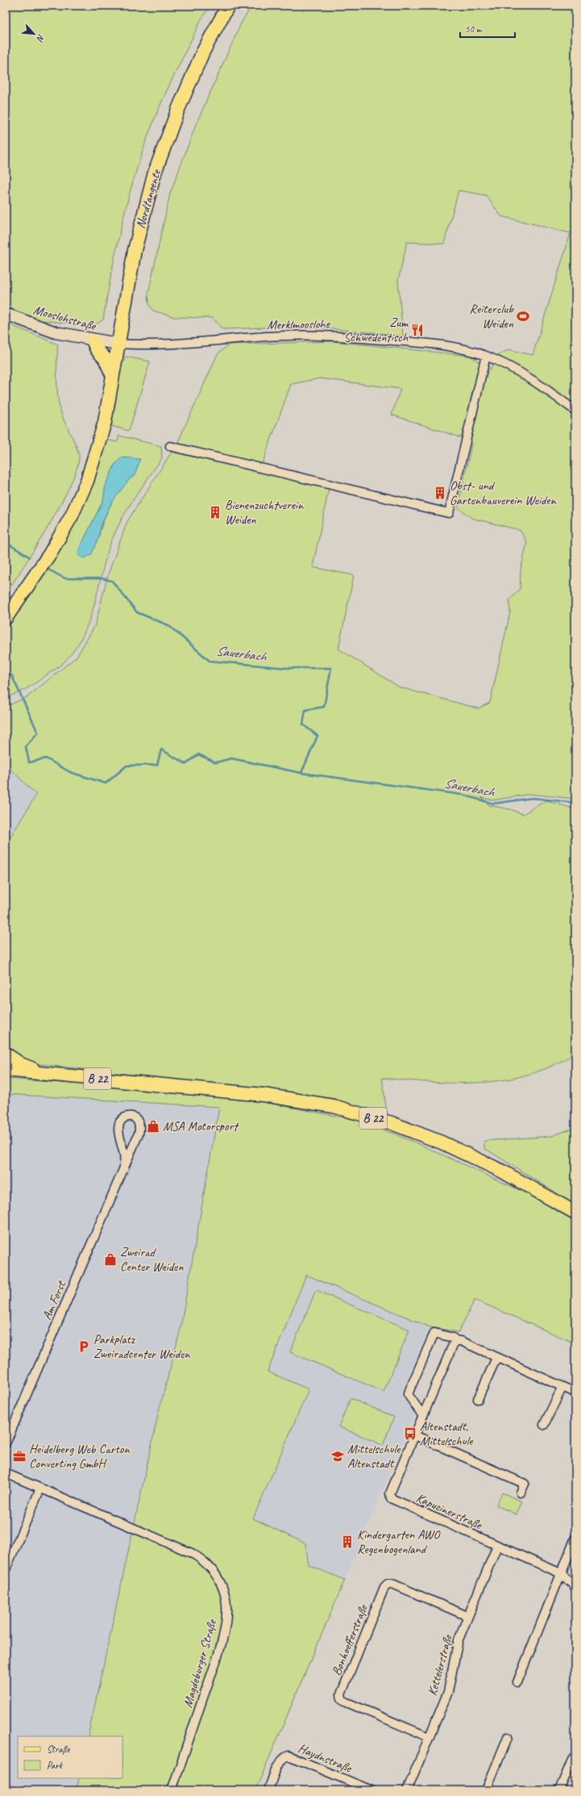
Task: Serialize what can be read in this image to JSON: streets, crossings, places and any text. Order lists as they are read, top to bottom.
{
  "streets": {
    "main road": ["Nordtangente", "B 22"],
    "street": [
      "Mooslohstraße",
      "Merklmooslohe",
      "Am Forst",
      "Kapuzinerstraße",
      "Bonhoefferstraße",
      "Magdeburger Straße",
      "Kettelerstraße",
      "Haydnstraße"
    ]
  },
  "crossings": [
    ["Nordtangente", "Mooslohstraße"],
    ["Nordtangente", "Merklmooslohe"],
    ["Mooslohstraße", "Merklmooslohe"],
    ["Kapuzinerstraße", "Kettelerstraße"],
    ["Bonhoefferstraße", "Kettelerstraße"]
  ],
  "water": ["Sauerbach"],
  "places": {
    "sports": ["Reiterclub Weiden"],
    "restaurant": ["Zum Schwedentisch"],
    "building": ["Obst- und Gartenbauverein Weiden", "Bienenzuchtverein Weiden", "Kindergarten AWO Regenbogenland"],
    "shop": ["MSA Motorsport", "Zweirad Center Weiden"],
    "parking": ["Parkplatz Zweiradcenter Weiden"],
    "bus stop": ["Altenstadt, Mittelschule"],
    "office": ["Heidelberg Web Carton Converting GmbH"],
    "school or university": ["Mittelschule Altenstadt"]
  },
  "legend": ["Straße", "Park"],
  "scale_bar": "50 m",
  "north": "bottom right"
}
